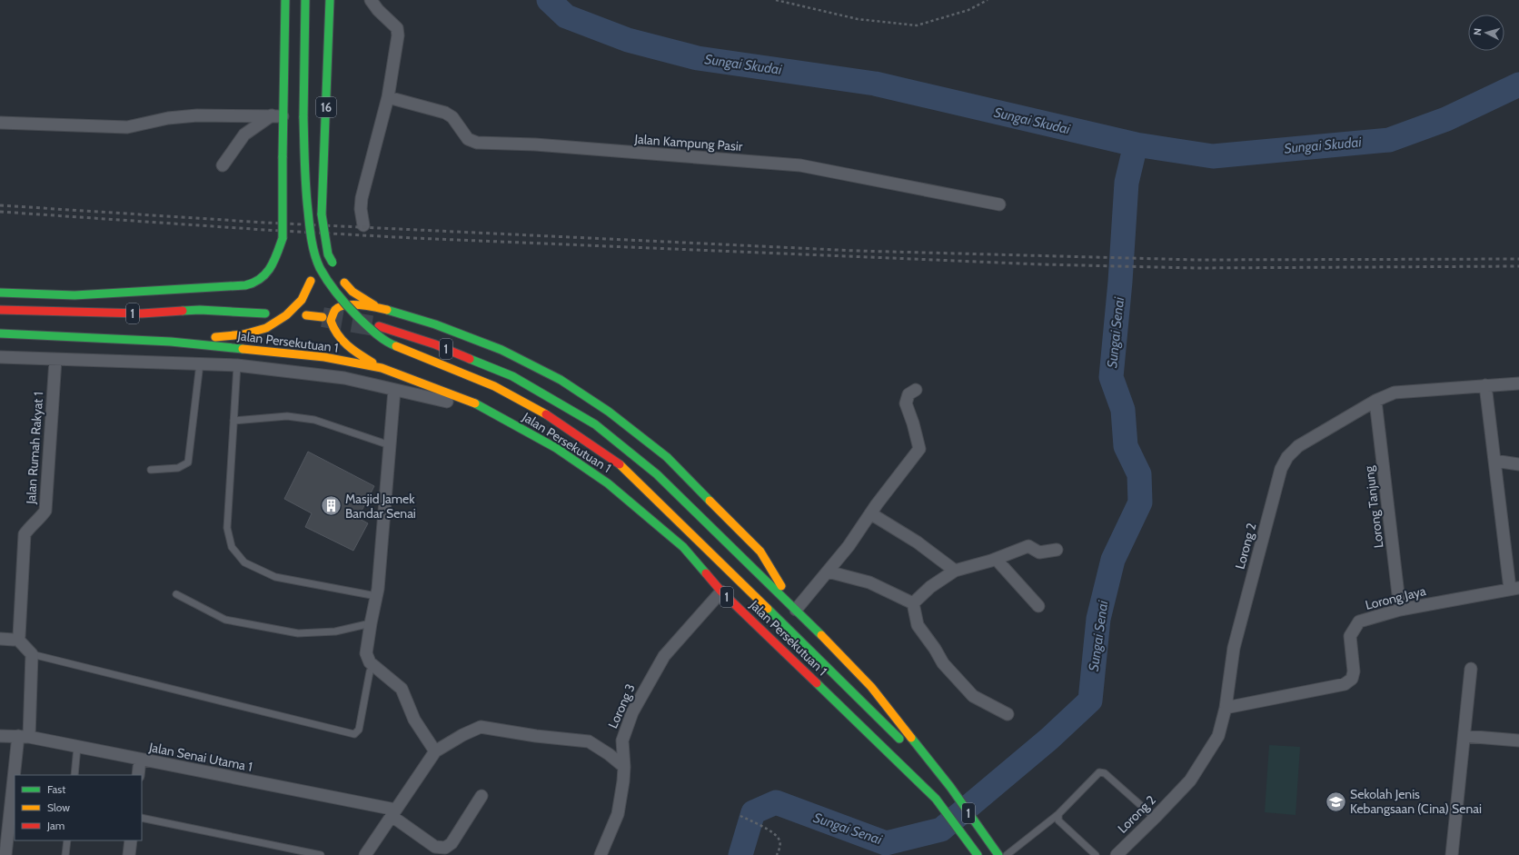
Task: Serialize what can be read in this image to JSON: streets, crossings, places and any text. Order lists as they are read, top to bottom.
{
  "streets": {
    "highway": ["16", "1", "Jalan Persekutuan 1"],
    "street": [
      "Jalan Kampung Pasir",
      "Jalan Rumah Rakyat 1",
      "Lorong Tanjung",
      "Lorong 2",
      "Lorong Jaya",
      "Lorong 3",
      "Jalan Senai Utama 1"
    ]
  },
  "crossings": [
    ["Jalan Persekutuan 1", "Lorong 3"],
    ["Lorong Tanjung", "Lorong 2"],
    ["Lorong Tanjung", "Lorong Jaya"],
    ["Lorong 2", "Lorong Jaya"]
  ],
  "water": ["Sungai Skudai", "Sungai Senai"],
  "places": {
    "building": ["Masjid Jamek Bandar Senai"],
    "school or university": ["Sekolah Jenis Kebangsaan (Cina) Senai"]
  },
  "legend": ["Fast", "Slow", "Jam"],
  "north": "left"
}
